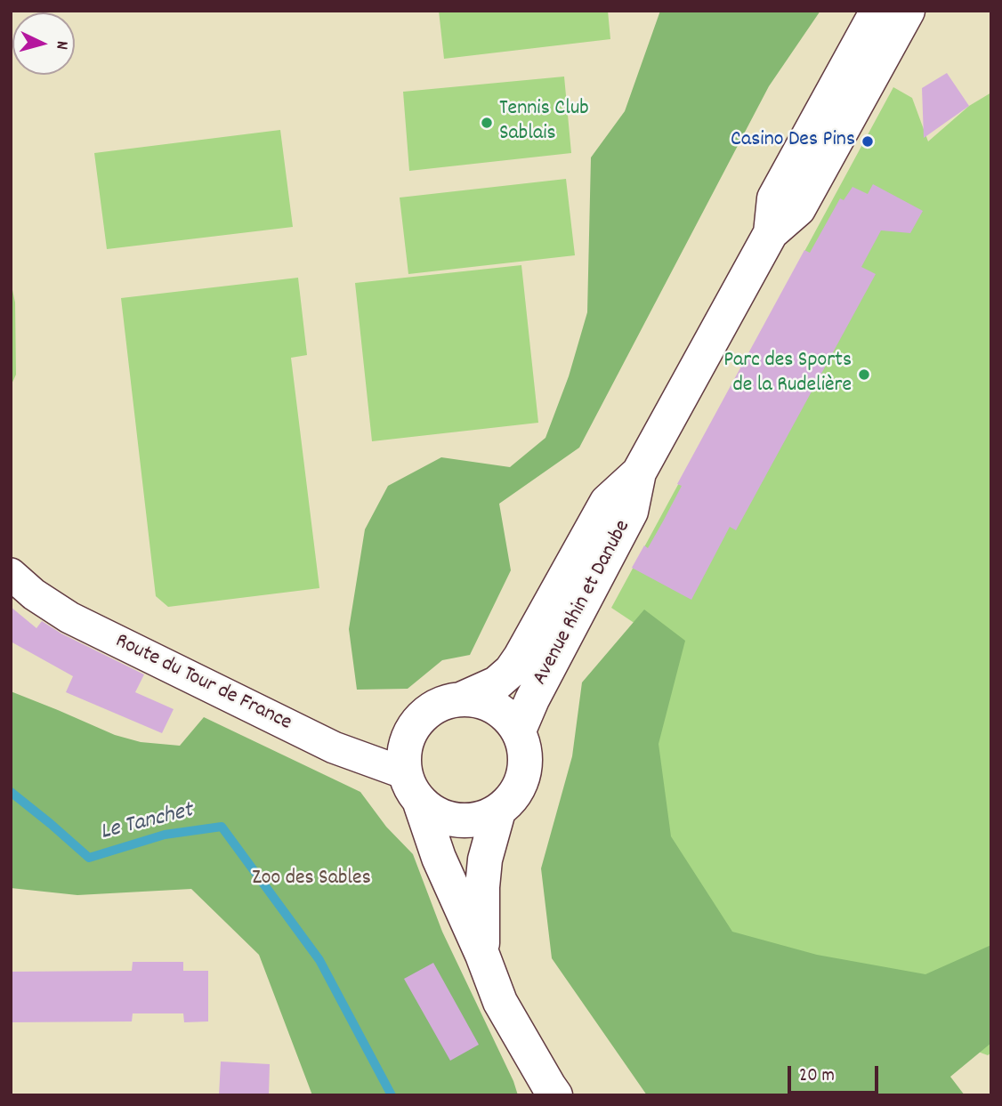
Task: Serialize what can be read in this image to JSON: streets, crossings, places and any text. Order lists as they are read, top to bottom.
{
  "streets": {
    "street": ["Avenue Rhin et Danube", "Route du Tour de France"]
  },
  "crossings": [
    ["Avenue Rhin et Danube", "Route du Tour de France"]
  ],
  "water": ["Le Tanchet"],
  "parks": ["Zoo des Sables"],
  "places": ["Tennis Club Sablais", "Casino Des Pins", "Parc des Sports de la Rudelière"],
  "scale_bar": "20 m",
  "north": "right"
}
